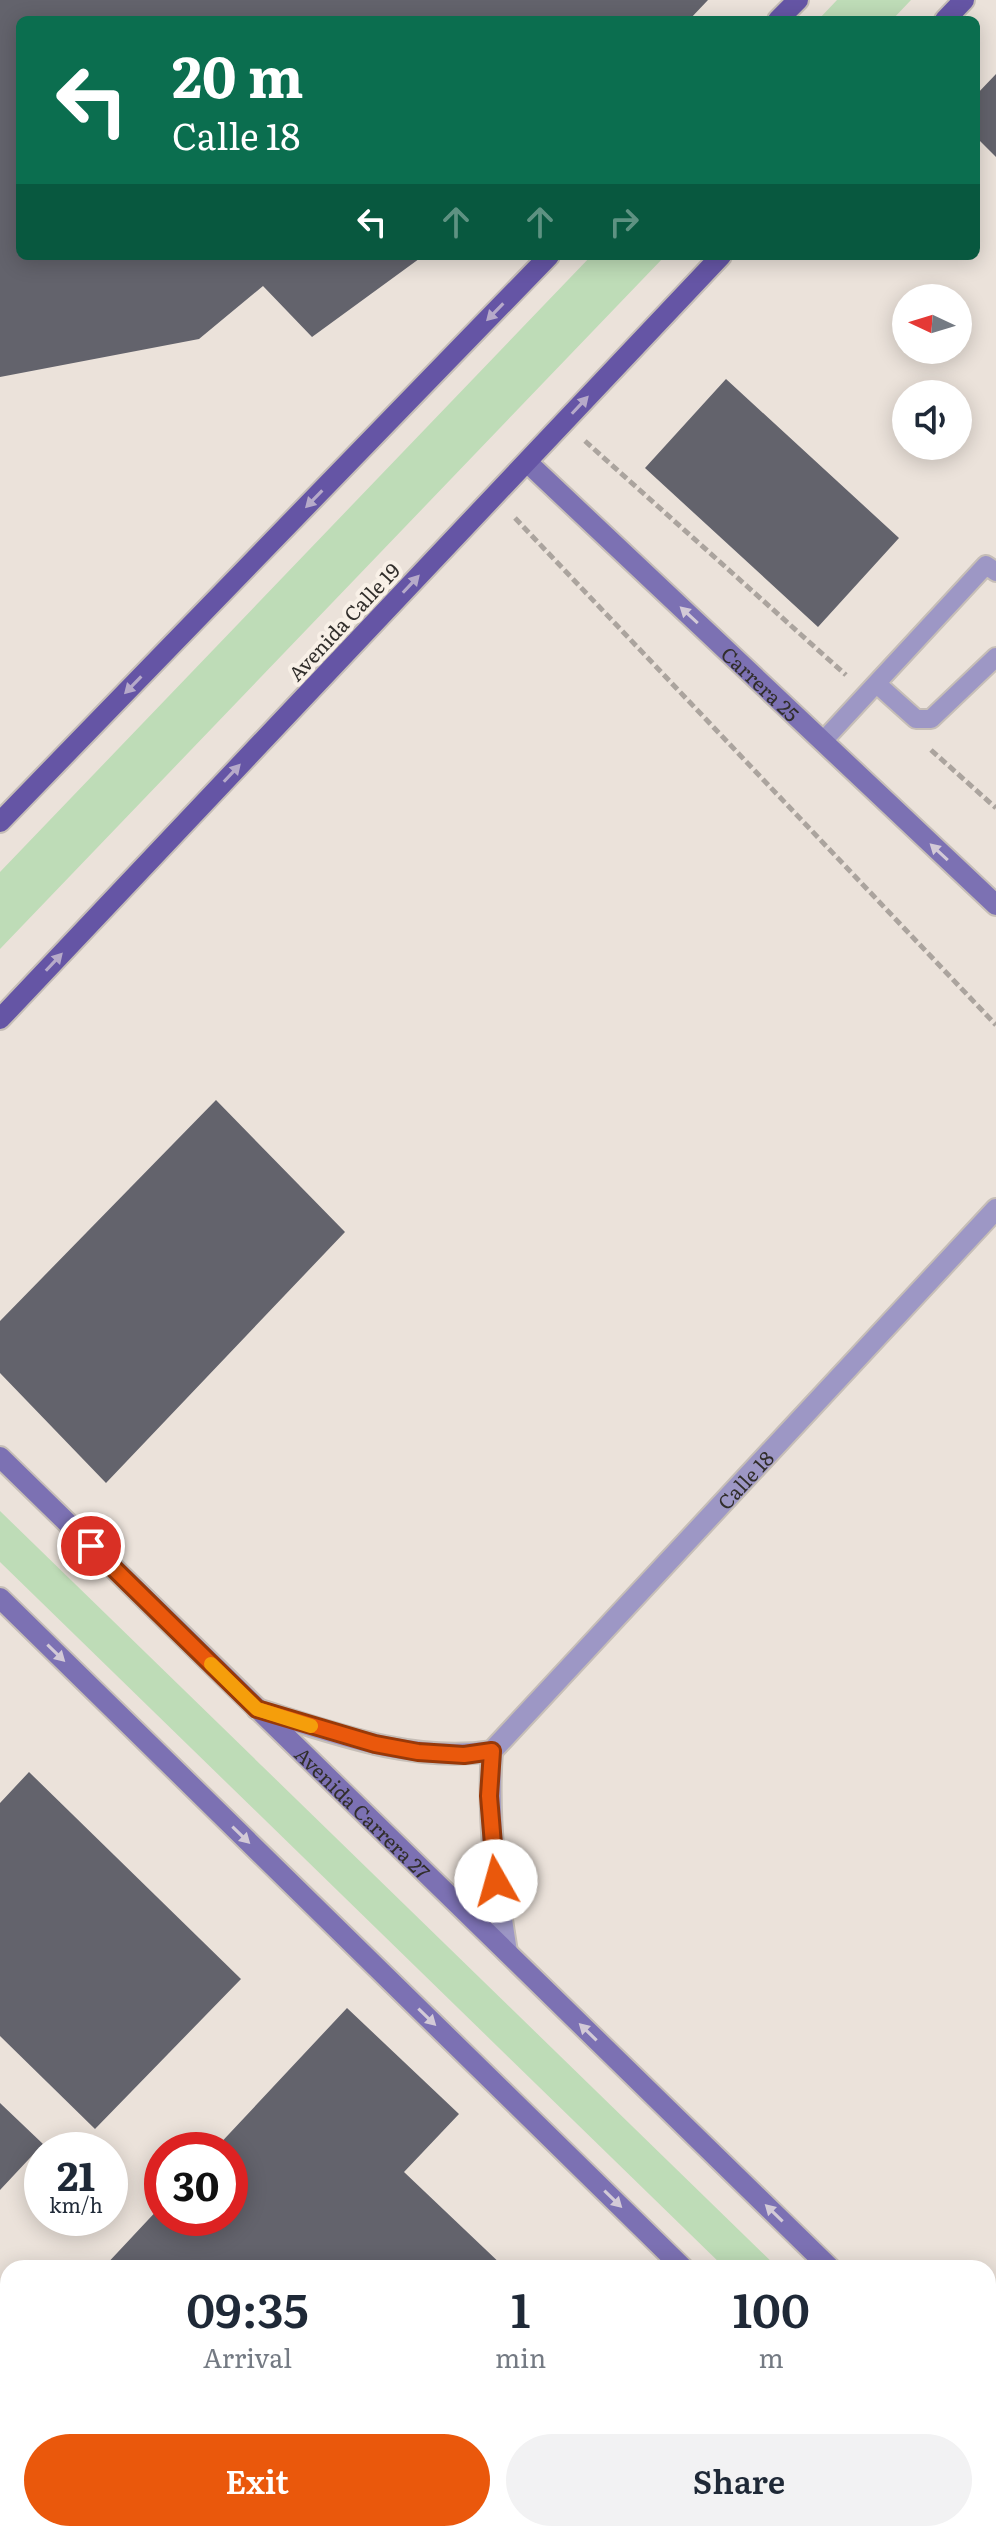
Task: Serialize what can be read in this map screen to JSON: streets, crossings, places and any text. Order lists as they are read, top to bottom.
{
  "streets": {
    "main road": ["Avenida Calle 19", "Carrera 25", "Avenida Carrera 27"],
    "street": ["Calle 18"]
  },
  "crossings": [
    ["Avenida Calle 19", "Carrera 25"]
  ],
  "one_way": ["Carrera 25"],
  "north": "left",
  "page": {
    "turn": ["20 m", "Calle 18"],
    "speed": "21 km/h",
    "limit": "30",
    "eta": [
      "09:35",
      "Arrival",
      "1",
      "min",
      "100",
      "m"
    ],
    "buttons": ["Exit", "Share"]
  }
}
